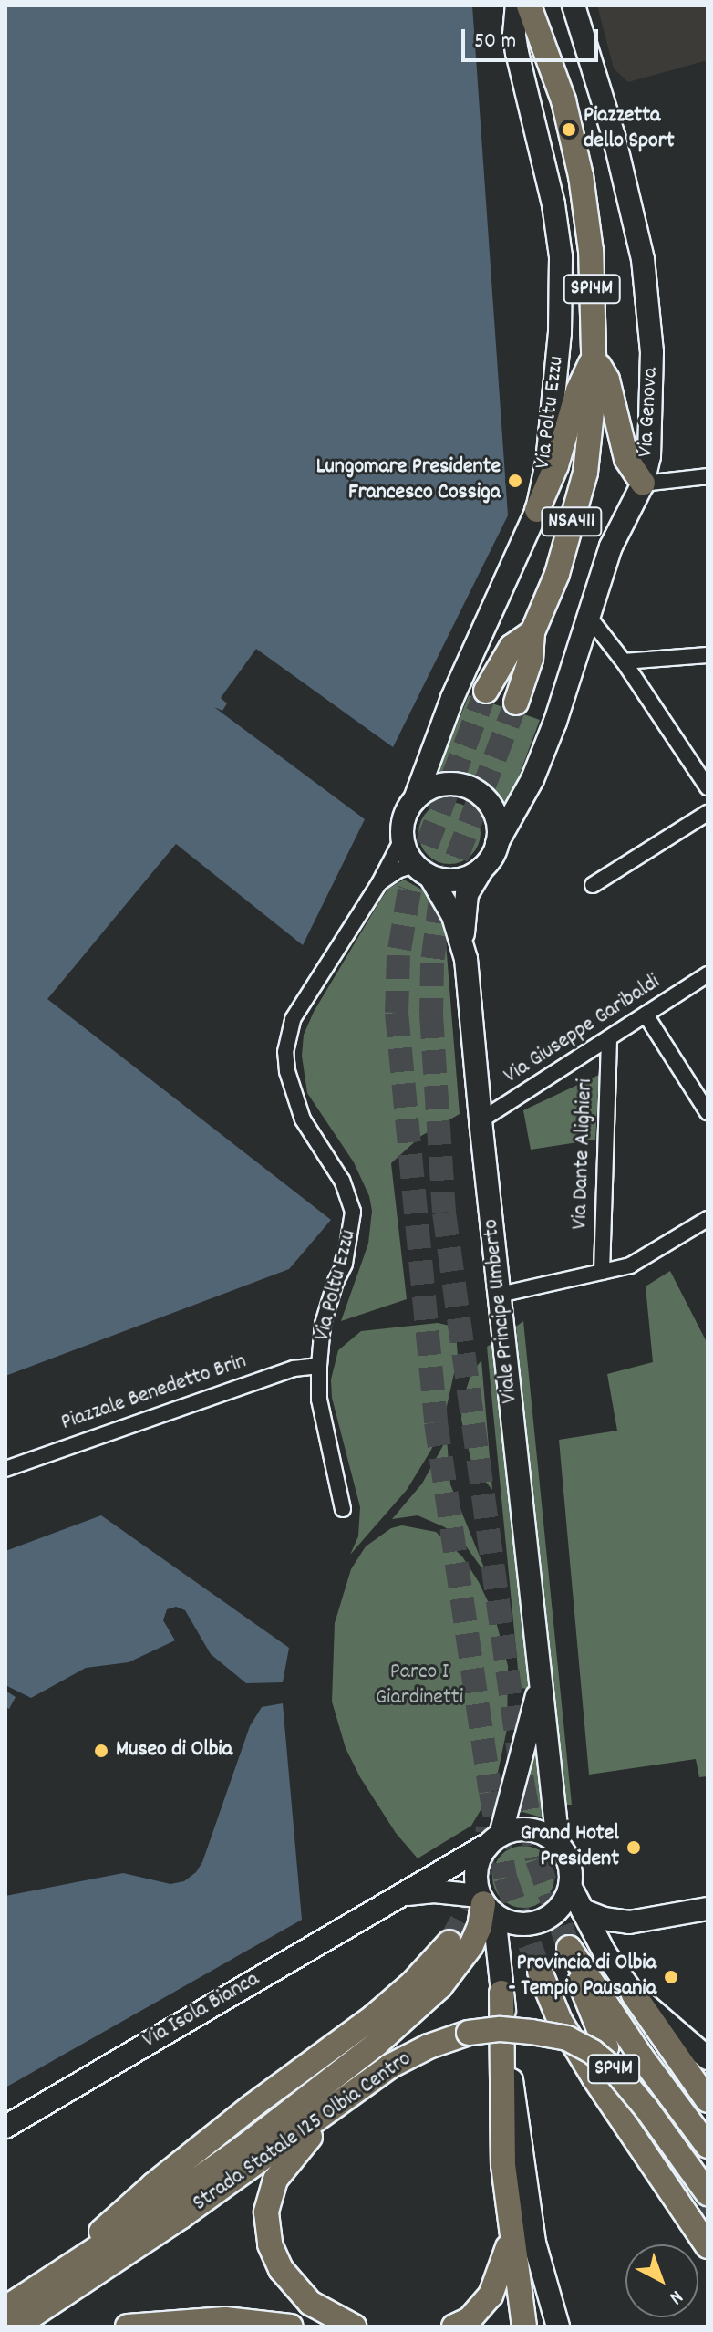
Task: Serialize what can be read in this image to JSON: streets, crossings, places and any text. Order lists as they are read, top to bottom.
{
  "streets": {
    "main road": [
      "SP14M",
      "NSA411",
      "SP4M",
      "Strada Statale 125 Olbia Centro"
    ],
    "street": [
      "Via Poltu Ezzu",
      "Via Genova",
      "Via Giuseppe Garibaldi",
      "Via Dante Alighieri",
      "Viale Principe Umberto",
      "Piazzale Benedetto Brin",
      "Via Isola Bianca"
    ]
  },
  "crossings": [
    ["SP14M", "NSA411"],
    ["Via Poltu Ezzu", "Via Genova"],
    ["Via Poltu Ezzu", "Viale Principe Umberto"],
    ["Via Poltu Ezzu", "Piazzale Benedetto Brin"],
    ["Via Genova", "Viale Principe Umberto"],
    ["Via Giuseppe Garibaldi", "Via Dante Alighieri"],
    ["Via Giuseppe Garibaldi", "Viale Principe Umberto"],
    ["Viale Principe Umberto", "Via Isola Bianca"]
  ],
  "parks": ["Parco I Giardinetti"],
  "places": [
    "Piazzetta dello Sport",
    "Lungomare Presidente Francesco Cossiga",
    "Museo di Olbia",
    "Grand Hotel President",
    "Provincia di Olbia - Tempio Pausania"
  ],
  "scale_bar": "50 m",
  "north": "bottom right"
}
